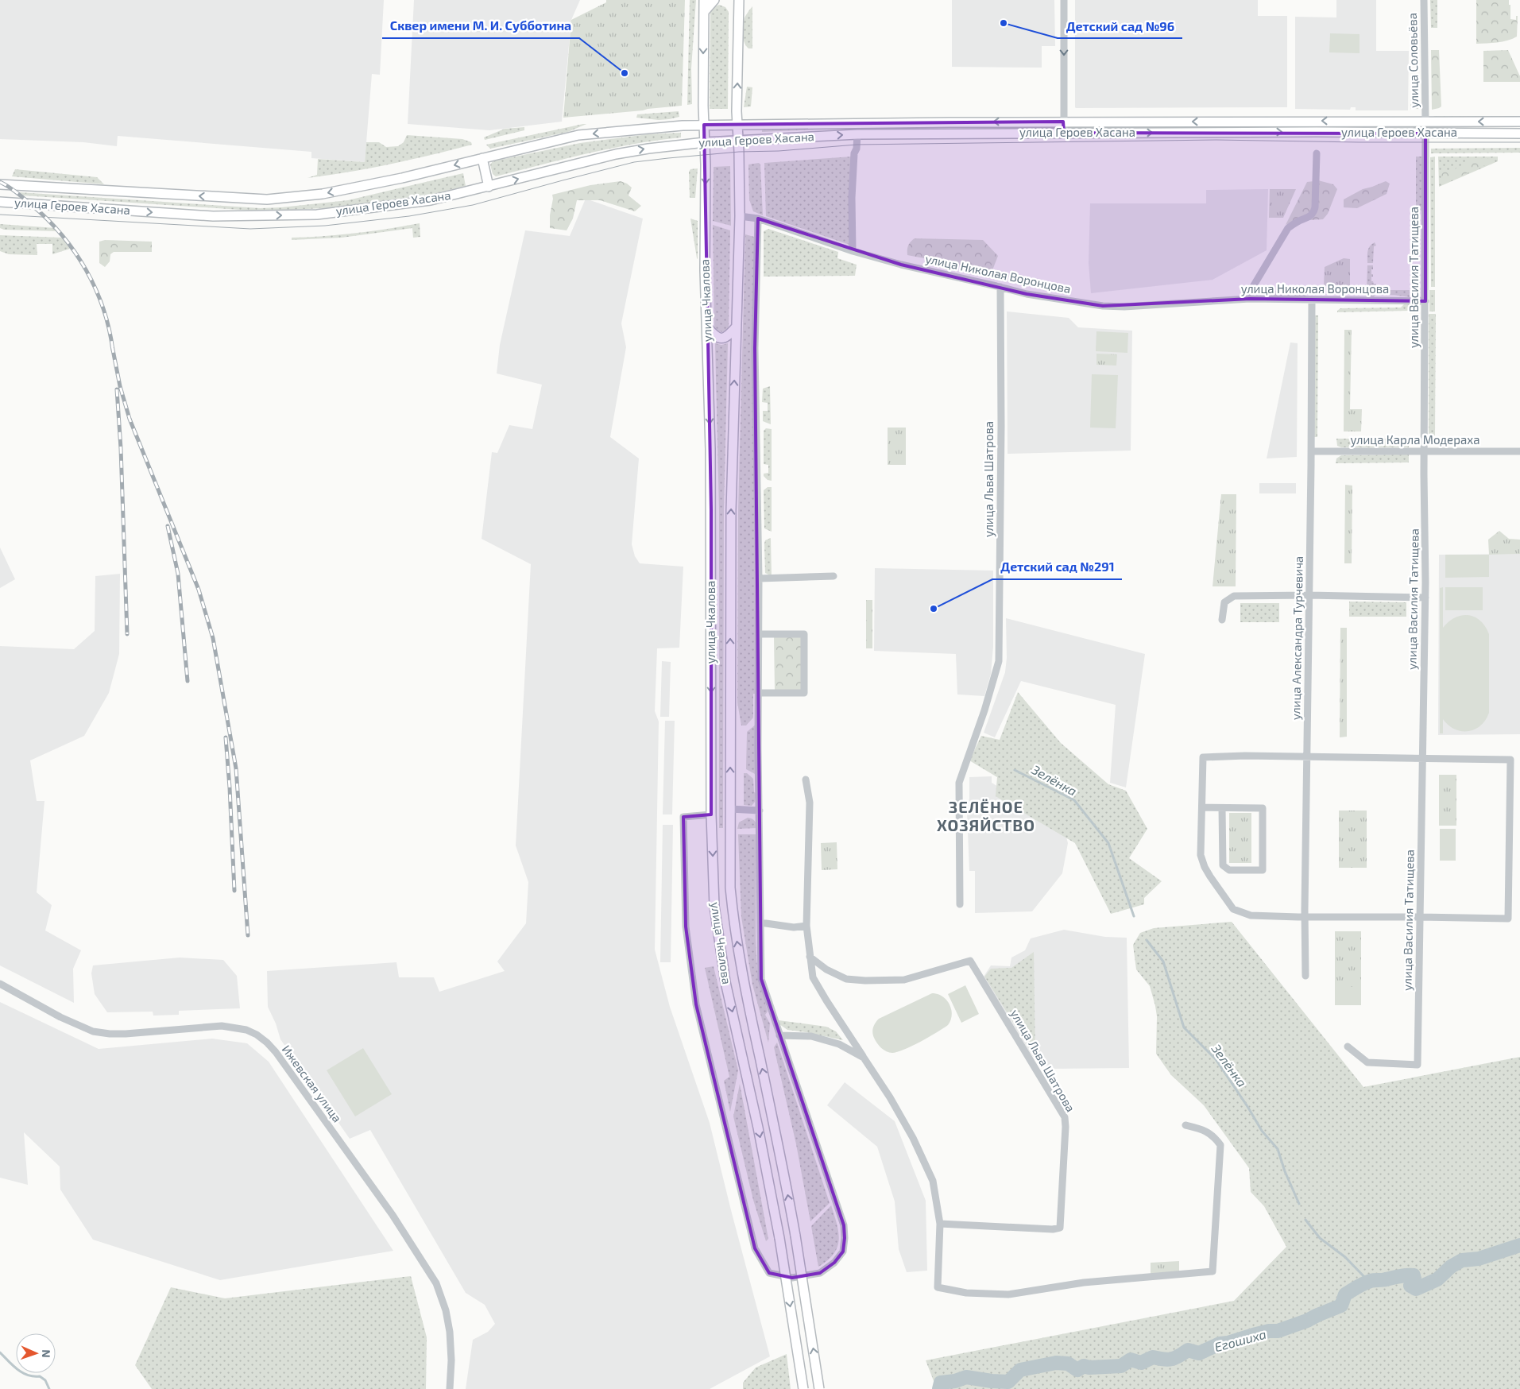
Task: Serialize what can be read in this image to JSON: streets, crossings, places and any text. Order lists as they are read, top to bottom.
{
  "streets": {
    "main road": ["улица Героев Хасана", "улица Чкалова"],
    "street": [
      "улица Соловьёва",
      "улица Николая Воронцова",
      "улица Василия Татищева",
      "улица Карла Модераха",
      "улица Льва Шатрова",
      "улица Александра Турчевича",
      "Ижевская улица"
    ]
  },
  "crossings": [
    ["улица Соловьёва", "улица Героев Хасана"],
    ["улица Героев Хасана", "улица Василия Татищева"],
    ["улица Героев Хасана", "улица Чкалова"],
    ["улица Николая Воронцова", "улица Василия Татищева"],
    ["улица Николая Воронцова", "улица Чкалова"],
    ["улица Николая Воронцова", "улица Льва Шатрова"],
    ["улица Николая Воронцова", "улица Александра Турчевича"],
    ["улица Василия Татищева", "улица Карла Модераха"],
    ["улица Карла Модераха", "улица Александра Турчевича"]
  ],
  "districts": ["ЗЕЛЁНОЕ ХОЗЯЙСТВО"],
  "water": ["Зелёнка", "Егошиха"],
  "places": ["Детский сад №96", "Сквер имени М. И. Субботина", "Детский сад №291"],
  "north": "right"
}
